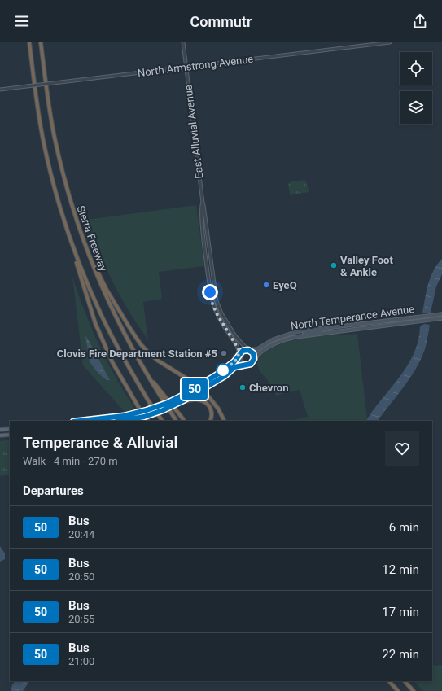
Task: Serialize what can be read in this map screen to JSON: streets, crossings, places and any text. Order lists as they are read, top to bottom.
{
  "streets": {
    "highway": ["Sierra Freeway"],
    "main road": ["North Temperance Avenue"],
    "street": ["North Armstrong Avenue", "East Alluvial Avenue"]
  },
  "crossings": [
    ["North Armstrong Avenue", "East Alluvial Avenue"],
    ["East Alluvial Avenue", "North Temperance Avenue"]
  ],
  "places": [
    "Valley Foot & Ankle",
    "EyeQ",
    "Clovis Fire Department Station #5",
    "Chevron"
  ],
  "lines": ["bus line 50"],
  "page": {
    "header": "Commutr",
    "on_map": "50",
    "heading": [
      ["Temperance & Alluvial", "Walk · 4 min · 270 m"],
      "Departures"
    ],
    "list": [
      {
        "mark": "50",
        "name": "Bus",
        "note": "20:44",
        "value": "6 min"
      },
      {
        "mark": "50",
        "name": "Bus",
        "note": "20:50",
        "value": "12 min"
      },
      {
        "mark": "50",
        "name": "Bus",
        "note": "20:55",
        "value": "17 min"
      },
      {
        "mark": "50",
        "name": "Bus",
        "note": "21:00",
        "value": "22 min"
      }
    ]
  }
}
